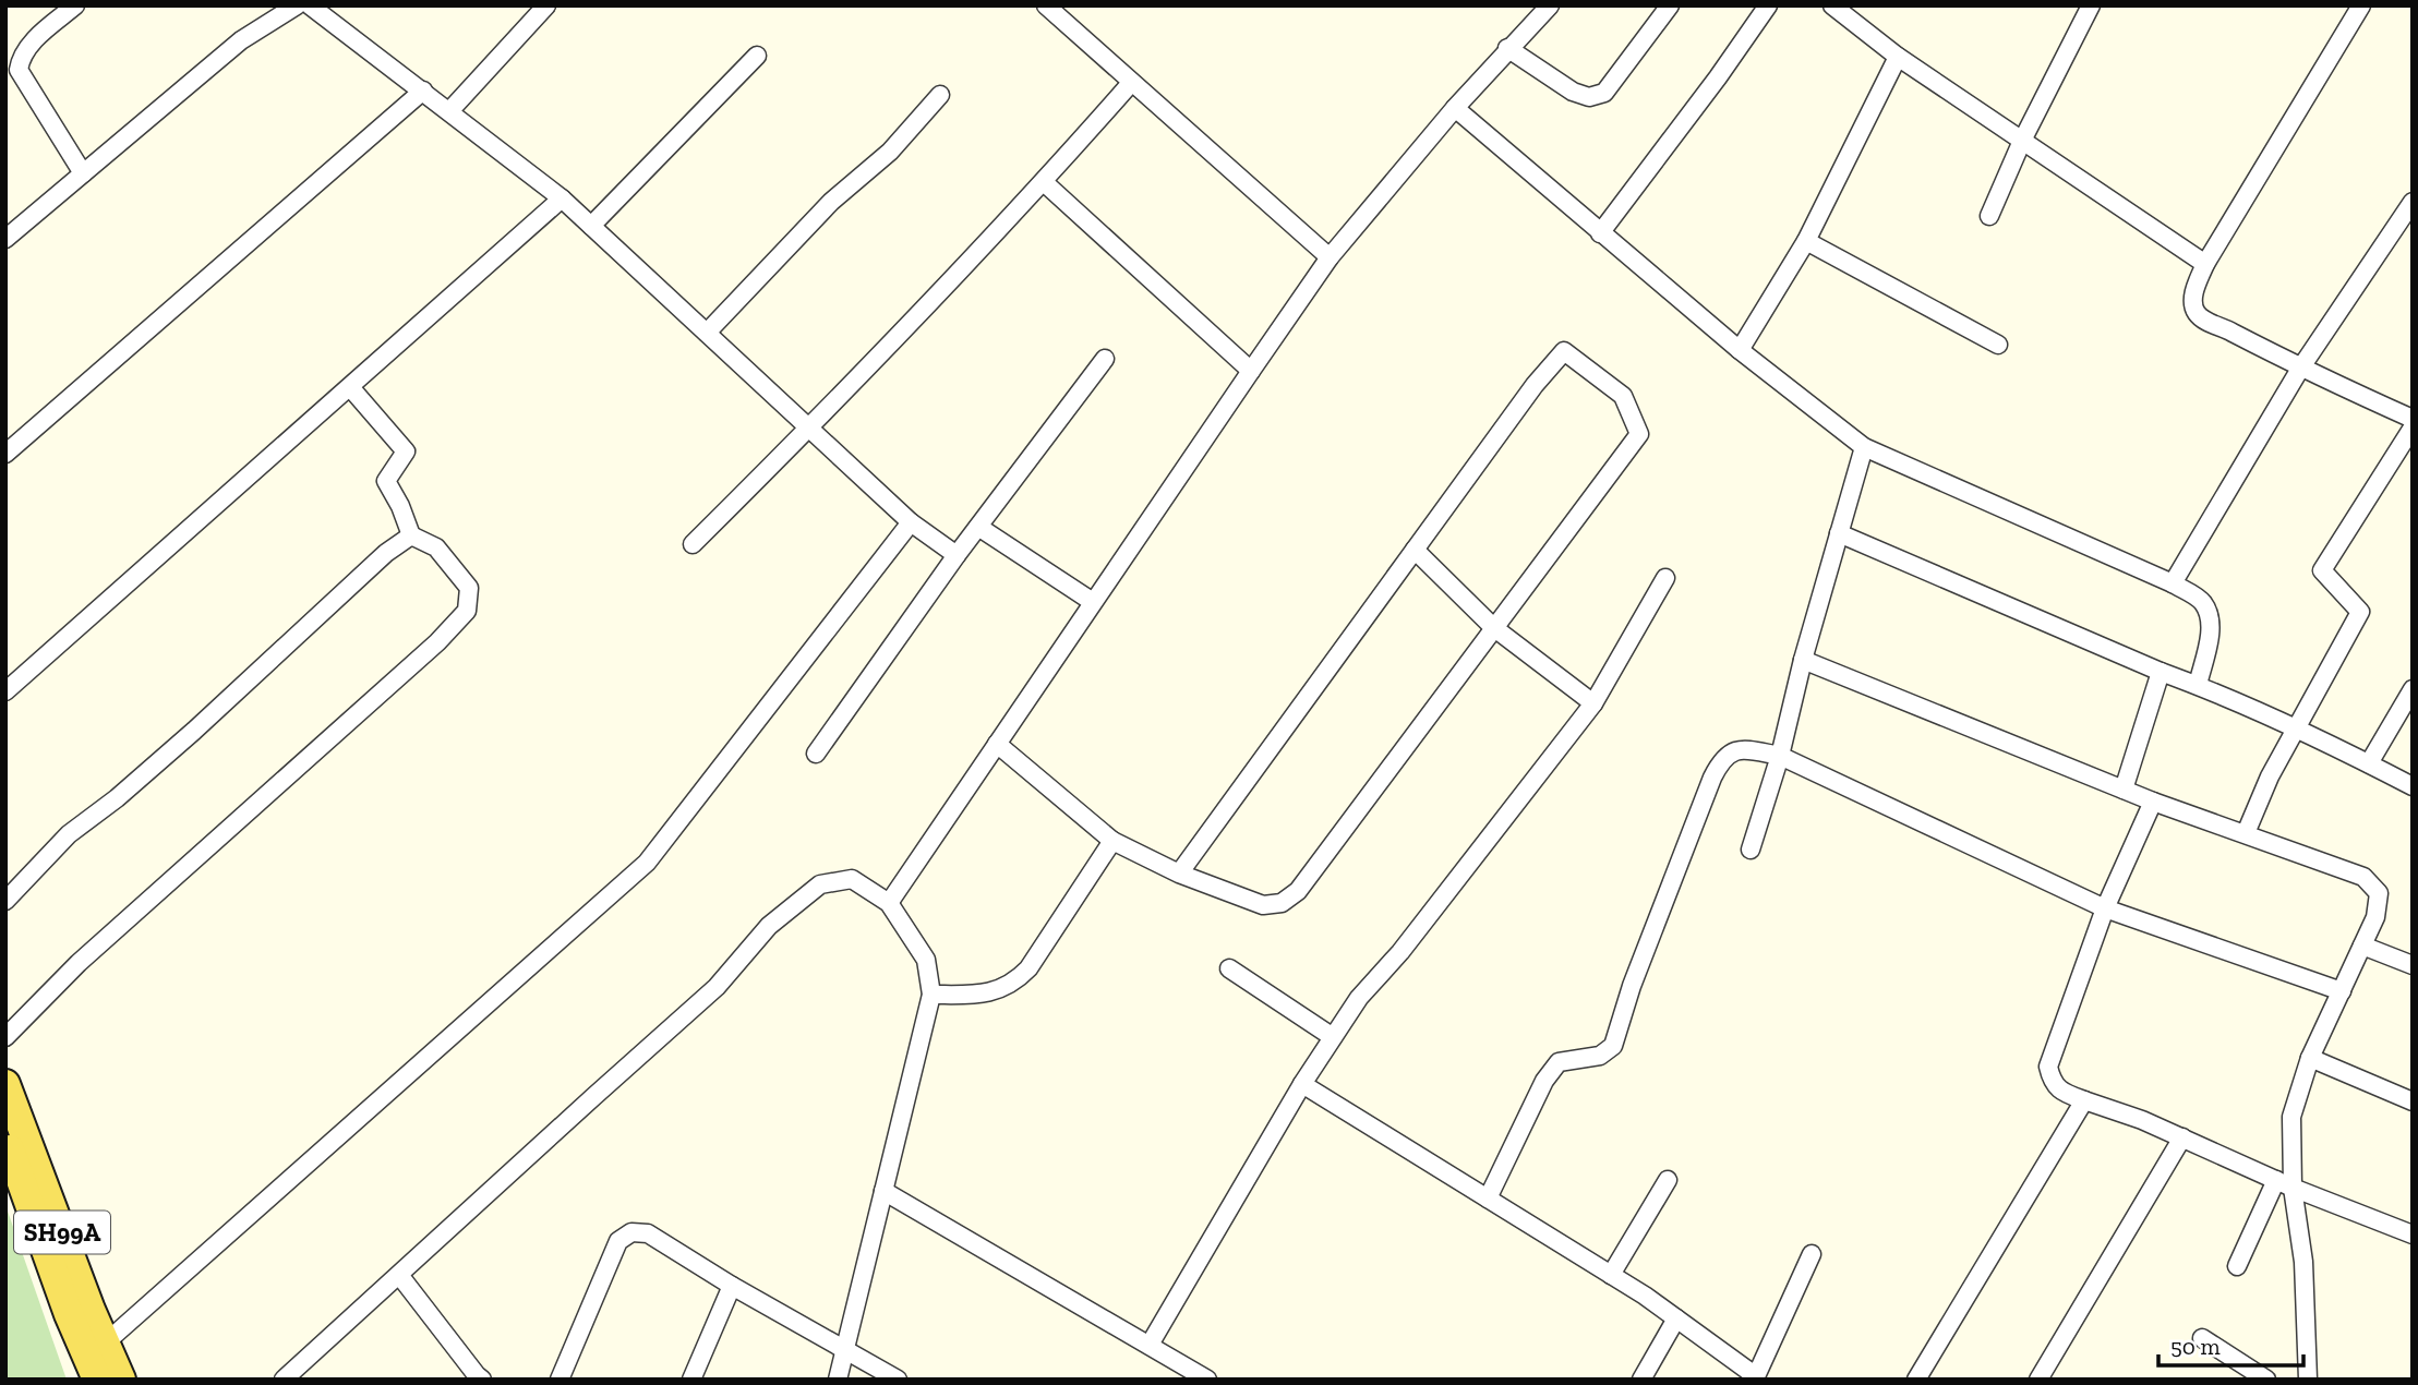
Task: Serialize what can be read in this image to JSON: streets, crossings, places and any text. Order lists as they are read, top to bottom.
{
  "streets": {
    "main road": ["SH99A"]
  },
  "scale_bar": "50 m"
}
